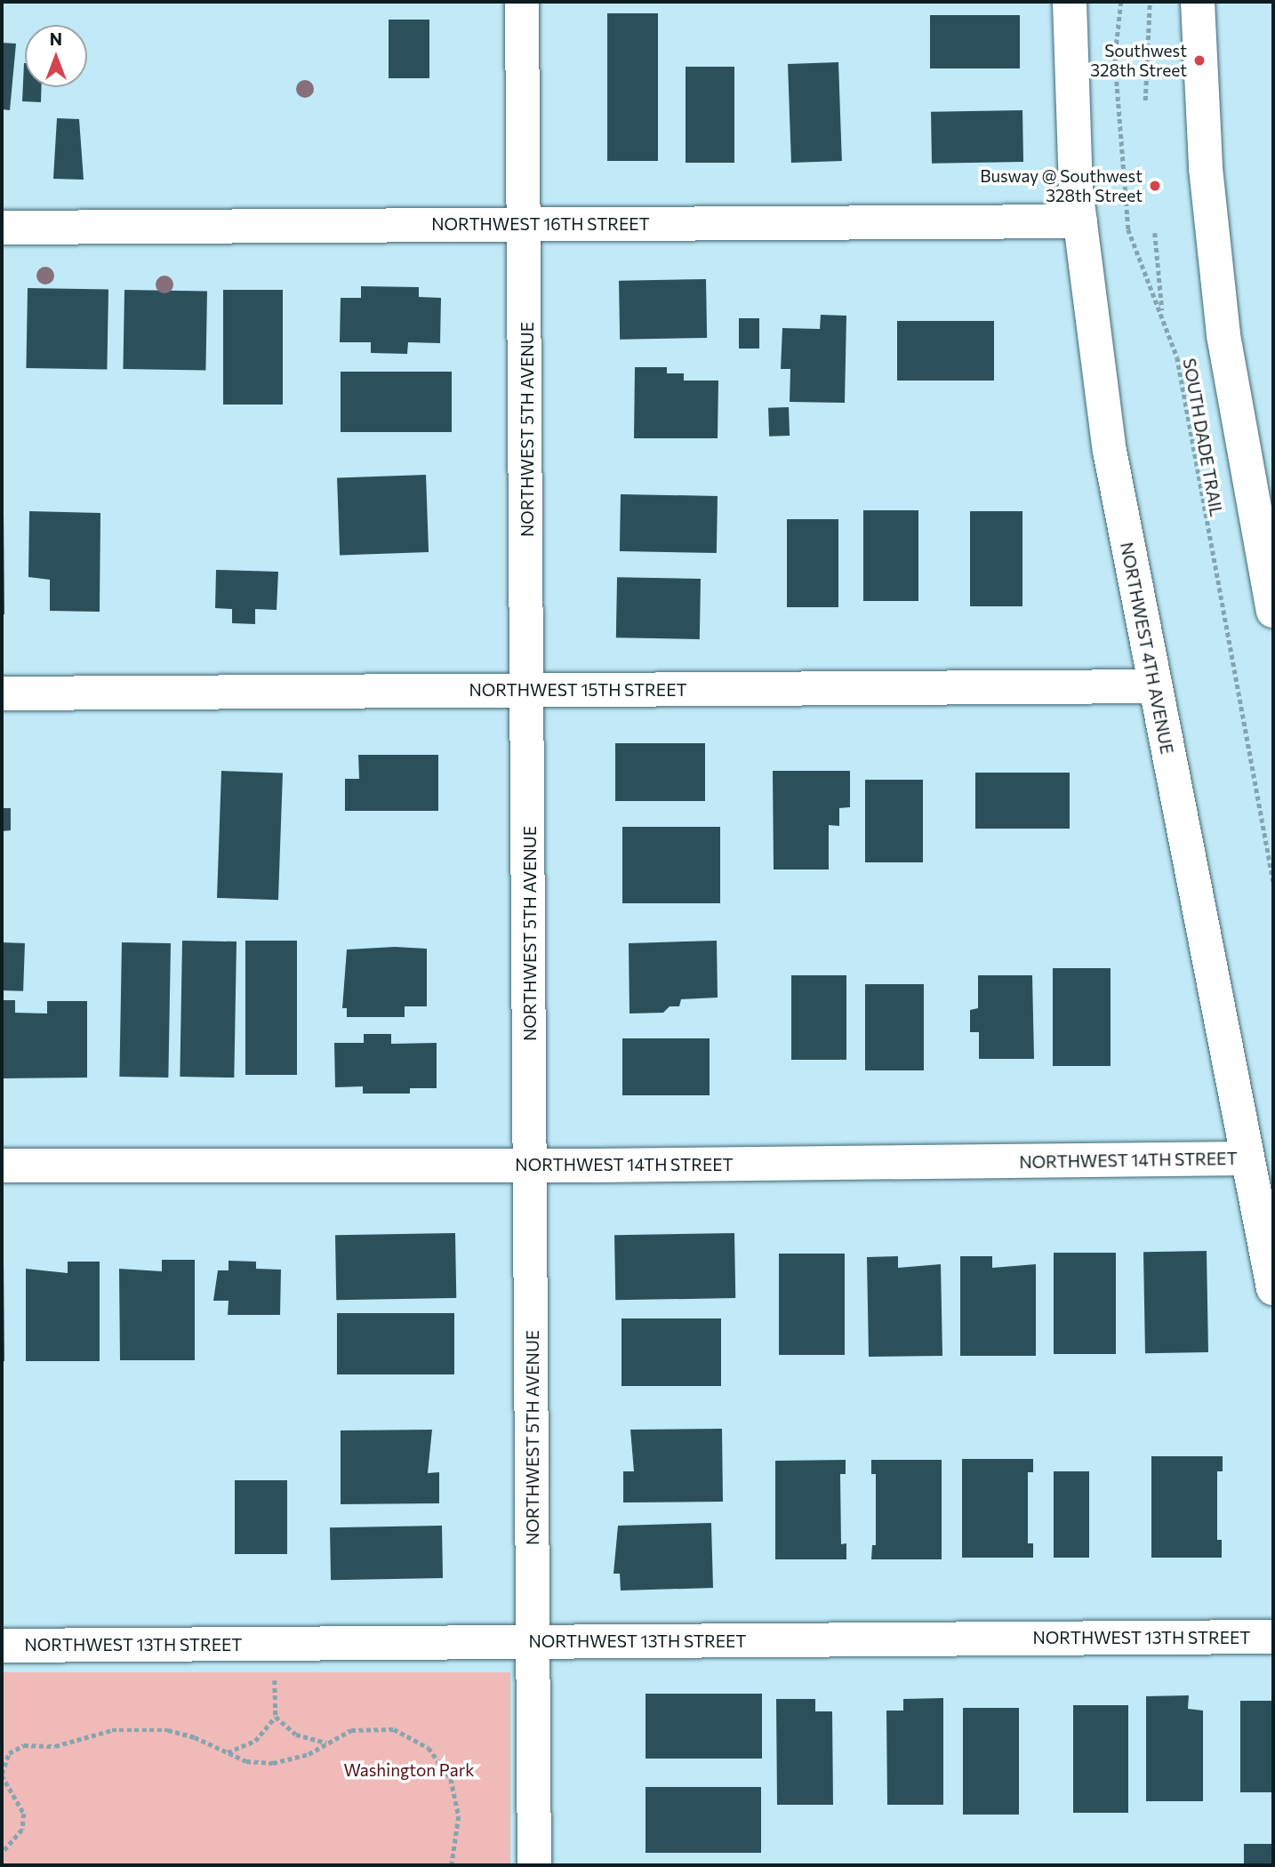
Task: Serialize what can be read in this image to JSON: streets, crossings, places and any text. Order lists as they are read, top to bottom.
{
  "streets": {
    "street": [
      "NORTHWEST 16TH STREET",
      "NORTHWEST 5TH AVENUE",
      "NORTHWEST 4TH AVENUE",
      "NORTHWEST 15TH STREET",
      "NORTHWEST 14TH STREET",
      "NORTHWEST 13TH STREET"
    ],
    "path": ["SOUTH DADE TRAIL"]
  },
  "crossings": [
    ["NORTHWEST 16TH STREET", "NORTHWEST 5TH AVENUE"],
    ["NORTHWEST 16TH STREET", "NORTHWEST 4TH AVENUE"],
    ["NORTHWEST 5TH AVENUE", "NORTHWEST 15TH STREET"],
    ["NORTHWEST 5TH AVENUE", "NORTHWEST 14TH STREET"],
    ["NORTHWEST 5TH AVENUE", "NORTHWEST 13TH STREET"],
    ["NORTHWEST 4TH AVENUE", "NORTHWEST 15TH STREET"],
    ["NORTHWEST 4TH AVENUE", "NORTHWEST 14TH STREET"]
  ],
  "parks": ["Washington Park"],
  "places": ["Southwest 328th Street", "Busway @ Southwest 328th Street"],
  "north": "top"
}
